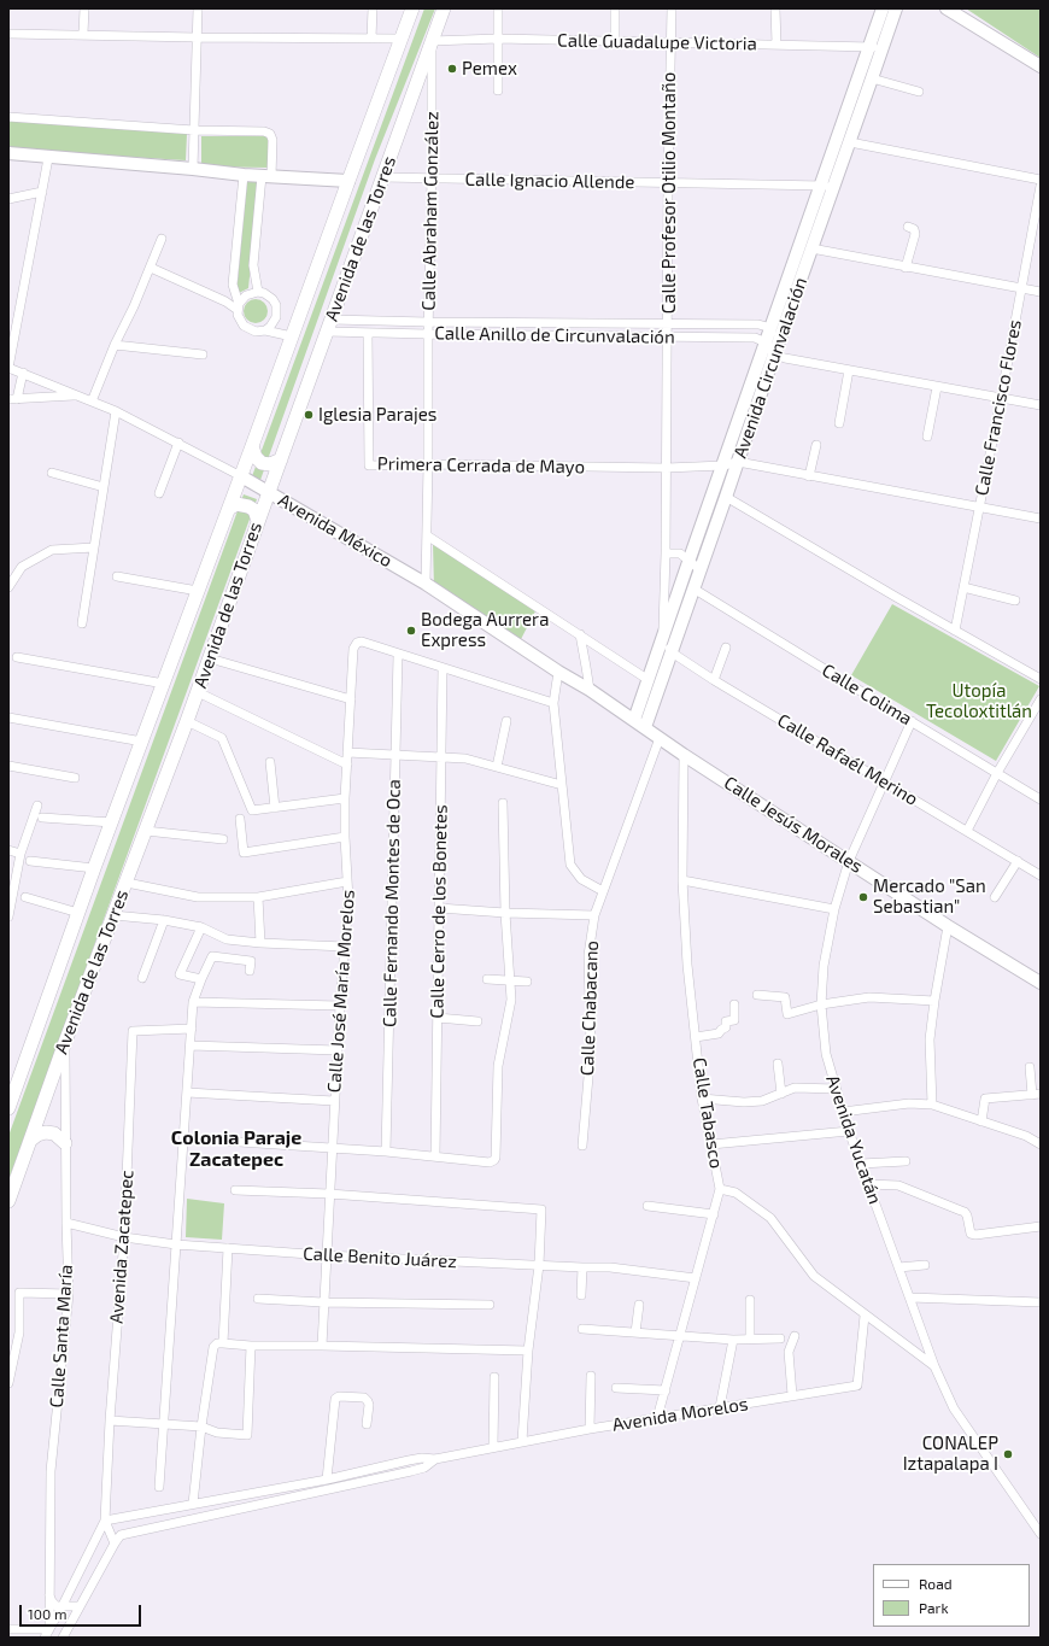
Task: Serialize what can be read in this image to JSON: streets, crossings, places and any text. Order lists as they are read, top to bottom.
{
  "streets": {
    "main road": ["Avenida de las Torres"],
    "street": [
      "Calle Guadalupe Victoria",
      "Calle Ignacio Allende",
      "Calle Profesor Otilio Montaño",
      "Calle Abraham González",
      "Calle Anillo de Circunvalación",
      "Avenida Circunvalación",
      "Calle Francisco Flores",
      "Primera Cerrada de Mayo",
      "Avenida México",
      "Calle Colima",
      "Calle Rafaél Merino",
      "Calle Jesús Morales",
      "Calle Fernando Montes de Oca",
      "Calle Cerro de los Bonetes",
      "Calle José María Morelos",
      "Calle Chabacano",
      "Calle Tabasco",
      "Avenida Yucatán",
      "Avenida Zacatepec",
      "Calle Benito Juárez",
      "Calle Santa María",
      "Avenida Morelos"
    ]
  },
  "crossings": [
    ["Calle Guadalupe Victoria", "Calle Profesor Otilio Montaño"],
    ["Calle Guadalupe Victoria", "Calle Abraham González"],
    ["Calle Guadalupe Victoria", "Avenida de las Torres"],
    ["Calle Guadalupe Victoria", "Avenida Circunvalación"],
    ["Calle Ignacio Allende", "Calle Profesor Otilio Montaño"],
    ["Calle Ignacio Allende", "Calle Abraham González"],
    ["Calle Ignacio Allende", "Avenida de las Torres"],
    ["Calle Ignacio Allende", "Avenida Circunvalación"],
    ["Calle Profesor Otilio Montaño", "Calle Anillo de Circunvalación"],
    ["Calle Profesor Otilio Montaño", "Avenida Circunvalación"],
    ["Calle Profesor Otilio Montaño", "Primera Cerrada de Mayo"],
    ["Calle Profesor Otilio Montaño", "Calle Rafaél Merino"],
    ["Calle Abraham González", "Avenida de las Torres"],
    ["Calle Abraham González", "Calle Anillo de Circunvalación"],
    ["Calle Abraham González", "Primera Cerrada de Mayo"],
    ["Calle Abraham González", "Avenida México"],
    ["Avenida de las Torres", "Calle Anillo de Circunvalación"],
    ["Avenida de las Torres", "Avenida México"],
    ["Avenida de las Torres", "Calle Santa María"],
    ["Calle Anillo de Circunvalación", "Avenida Circunvalación"],
    ["Calle Anillo de Circunvalación", "Primera Cerrada de Mayo"],
    ["Avenida Circunvalación", "Primera Cerrada de Mayo"],
    ["Avenida Circunvalación", "Avenida México"],
    ["Avenida Circunvalación", "Calle Colima"],
    ["Avenida Circunvalación", "Calle Rafaél Merino"],
    ["Avenida Circunvalación", "Calle Jesús Morales"],
    ["Avenida México", "Calle Jesús Morales"],
    ["Calle Colima", "Avenida Yucatán"],
    ["Calle Rafaél Merino", "Avenida Yucatán"],
    ["Calle Jesús Morales", "Calle Chabacano"],
    ["Calle Jesús Morales", "Calle Tabasco"],
    ["Calle Jesús Morales", "Avenida Yucatán"],
    ["Calle Fernando Montes de Oca", "Calle José María Morelos"],
    ["Calle José María Morelos", "Calle Benito Juárez"],
    ["Calle Tabasco", "Avenida Yucatán"],
    ["Calle Tabasco", "Avenida Morelos"],
    ["Avenida Zacatepec", "Calle Benito Juárez"],
    ["Avenida Zacatepec", "Calle Santa María"],
    ["Avenida Zacatepec", "Avenida Morelos"],
    ["Calle Benito Juárez", "Calle Santa María"]
  ],
  "districts": ["Colonia Paraje Zacatepec"],
  "parks": ["Utopía Tecoloxtitlán"],
  "places": [
    "Pemex",
    "Iglesia Parajes",
    "Bodega Aurrera Express",
    "Mercado \"San Sebastian\"",
    "CONALEP Iztapalapa I"
  ],
  "legend": ["Road", "Park"],
  "scale_bar": "100 m"
}
